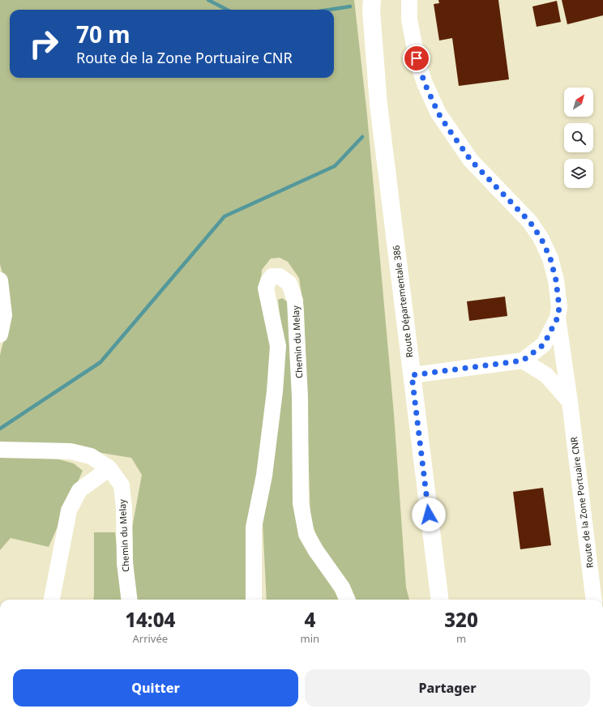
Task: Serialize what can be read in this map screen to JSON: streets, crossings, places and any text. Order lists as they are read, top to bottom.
{
  "streets": {
    "main road": ["Route Départementale 386"],
    "street": ["Chemin du Melay", "Route de la Zone Portuaire CNR"]
  },
  "north": "top right",
  "page": {
    "turn": ["70 m", "Route de la Zone Portuaire CNR"],
    "eta": [
      "14:04",
      "Arrivée",
      "4",
      "min",
      "320",
      "m"
    ],
    "buttons": ["Quitter", "Partager"]
  }
}
